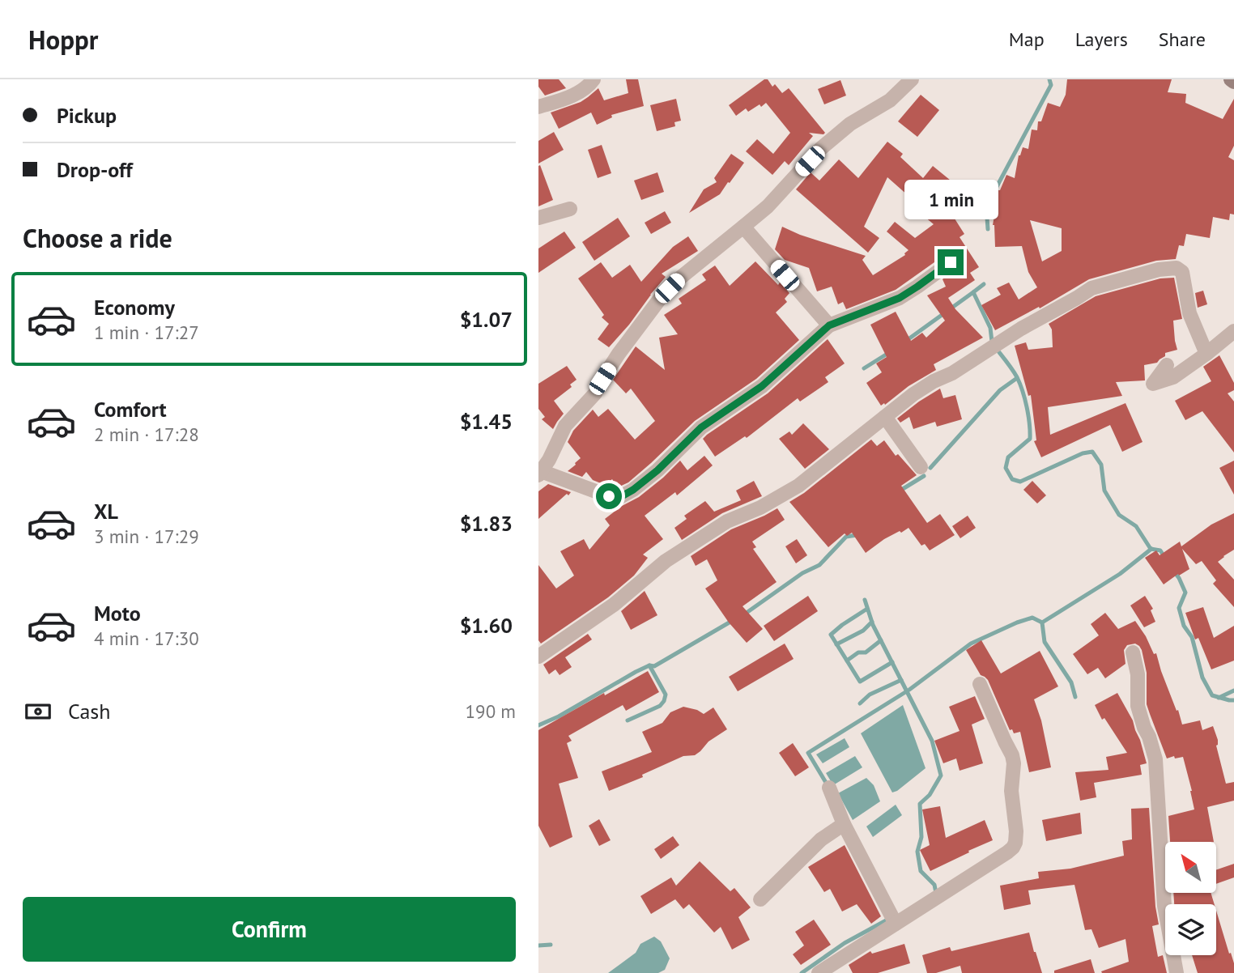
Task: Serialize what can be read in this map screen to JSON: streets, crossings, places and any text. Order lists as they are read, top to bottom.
{
  "north": "top left",
  "page": {
    "header": "Hoppr",
    "nav": ["Map", "Layers", "Share"],
    "banner": ["Pickup", "Drop-off"],
    "bubble": "1 min",
    "heading": "Choose a ride",
    "list": [
      {
        "name": "Economy",
        "note": "1 min · 17:27",
        "value": "$1.07"
      },
      {
        "name": "Comfort",
        "note": "2 min · 17:28",
        "value": "$1.45"
      },
      {
        "name": "XL",
        "note": "3 min · 17:29",
        "value": "$1.83"
      },
      {
        "name": "Moto",
        "note": "4 min · 17:30",
        "value": "$1.60"
      }
    ],
    "pay": ["Cash", "190 m"],
    "buttons": "Confirm"
  }
}
